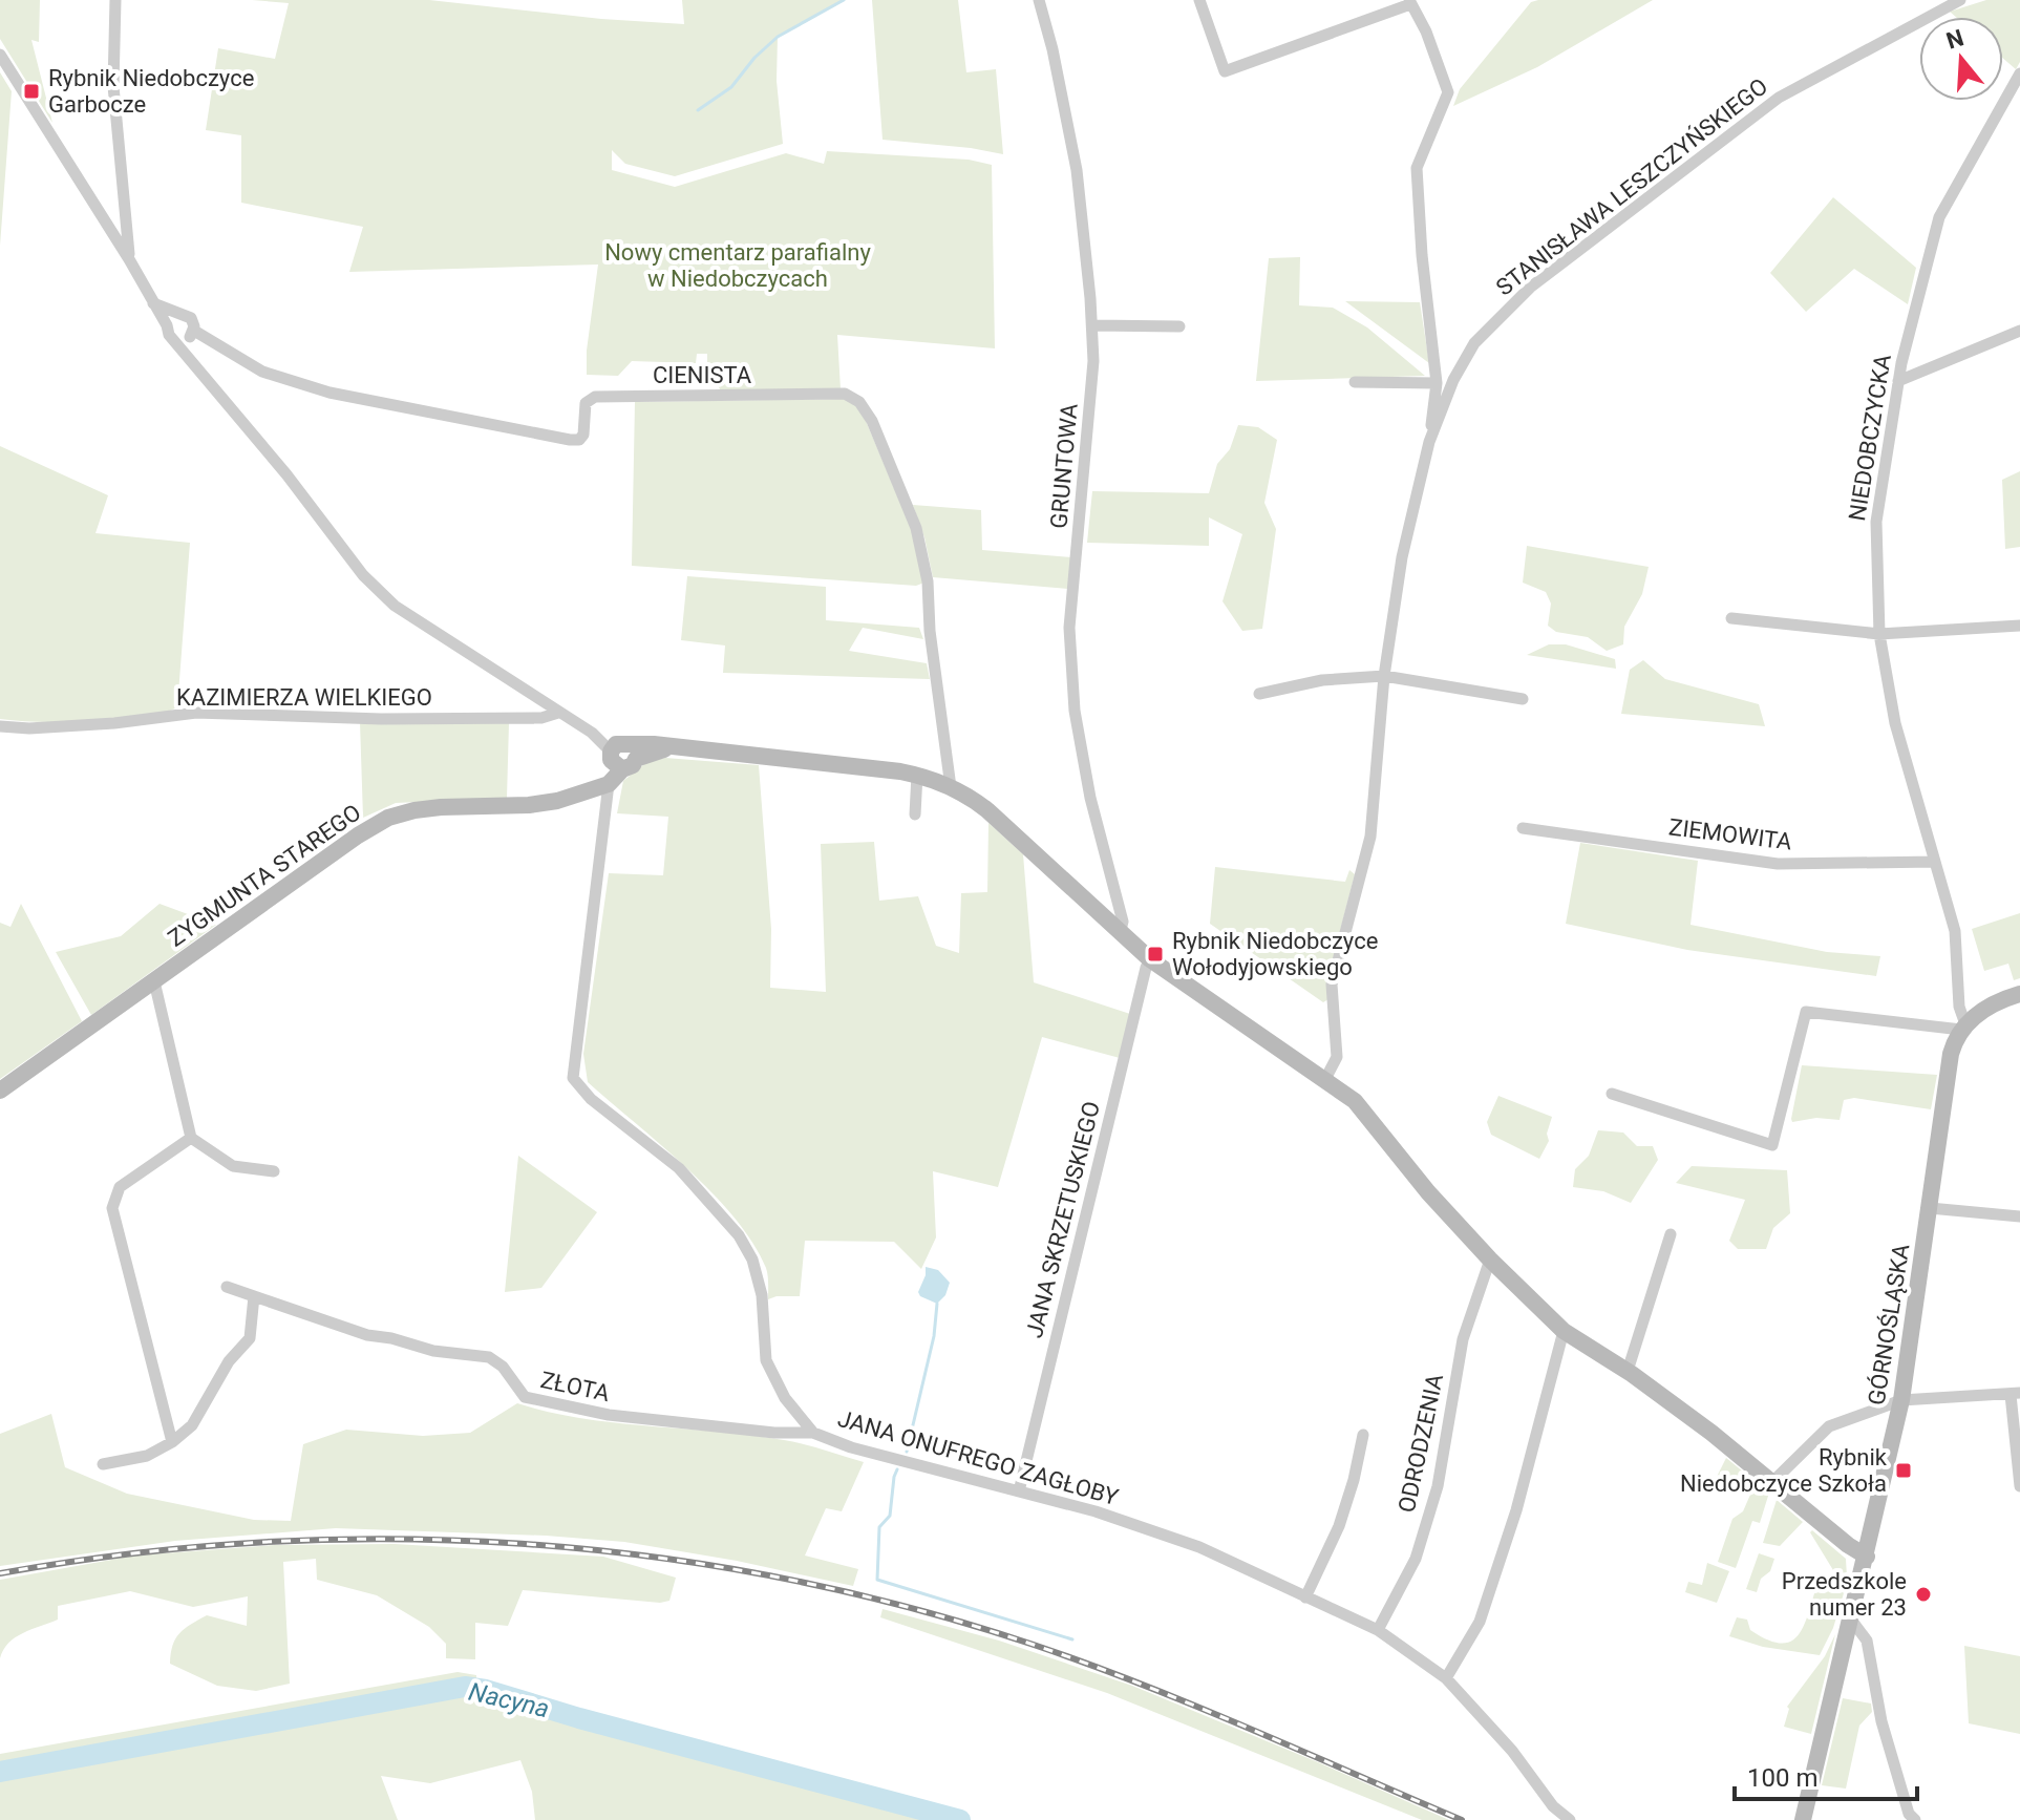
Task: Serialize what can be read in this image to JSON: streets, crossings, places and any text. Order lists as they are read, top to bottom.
{
  "streets": {
    "street": [
      "STANISŁAWA LESZCZYŃSKIEGO",
      "CIENISTA",
      "NIEDOBCZYCKA",
      "GRUNTOWA",
      "KAZIMIERZA WIELKIEGO",
      "ZIEMOWITA",
      "ZYGMUNTA STAREGO",
      "JANA SKRZETUSKIEGO",
      "GÓRNOŚLĄSKA",
      "ZŁOTA",
      "ODRODZENIA",
      "JANA ONUFREGO ZAGŁOBY"
    ]
  },
  "crossings": [
    ["NIEDOBCZYCKA", "ZIEMOWITA"],
    ["NIEDOBCZYCKA", "GÓRNOŚLĄSKA"],
    ["ZYGMUNTA STAREGO", "JANA ONUFREGO ZAGŁOBY"],
    ["JANA SKRZETUSKIEGO", "JANA ONUFREGO ZAGŁOBY"],
    ["ZŁOTA", "JANA ONUFREGO ZAGŁOBY"],
    ["ODRODZENIA", "JANA ONUFREGO ZAGŁOBY"]
  ],
  "water": ["Nacyna"],
  "parks": ["Nowy cmentarz parafialny w Niedobczycach"],
  "places": {
    "transit": ["Rybnik Niedobczyce Garbocze", "Rybnik Niedobczyce Wołodyjowskiego", "Rybnik Niedobczyce Szkoła"],
    "other": ["Przedszkole numer 23"]
  },
  "scale_bar": "100 m",
  "north": "top"
}
